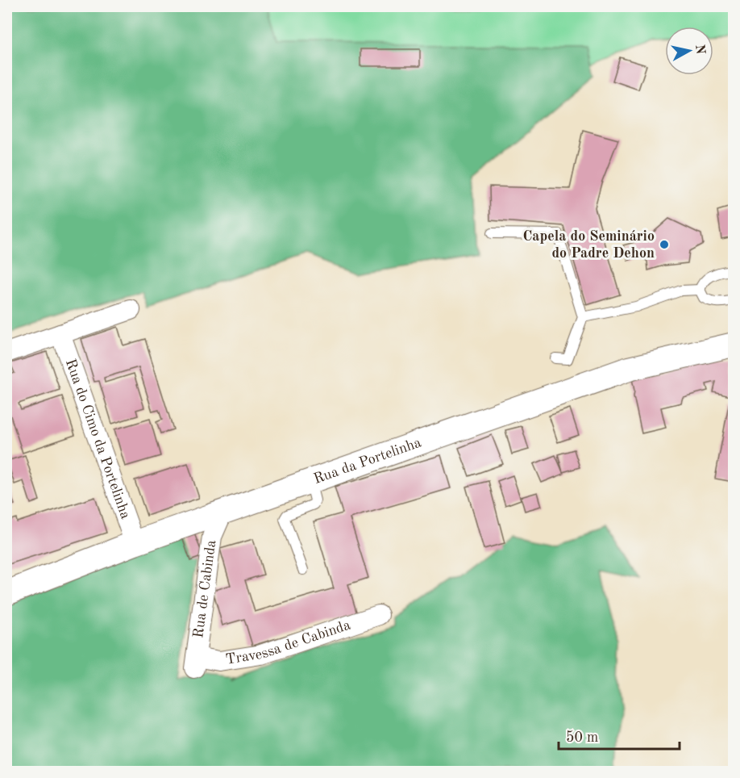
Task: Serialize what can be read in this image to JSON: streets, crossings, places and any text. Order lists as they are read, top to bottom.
{
  "streets": {
    "street": [
      "Rua do Cimo da Portelinha",
      "Rua da Portelinha",
      "Rua de Cabinda",
      "Travessa de Cabinda"
    ]
  },
  "crossings": [
    ["Rua do Cimo da Portelinha", "Rua da Portelinha"],
    ["Rua da Portelinha", "Rua de Cabinda"],
    ["Rua de Cabinda", "Travessa de Cabinda"]
  ],
  "places": ["Capela do Seminário do Padre Dehon"],
  "scale_bar": "50 m",
  "north": "right"
}
